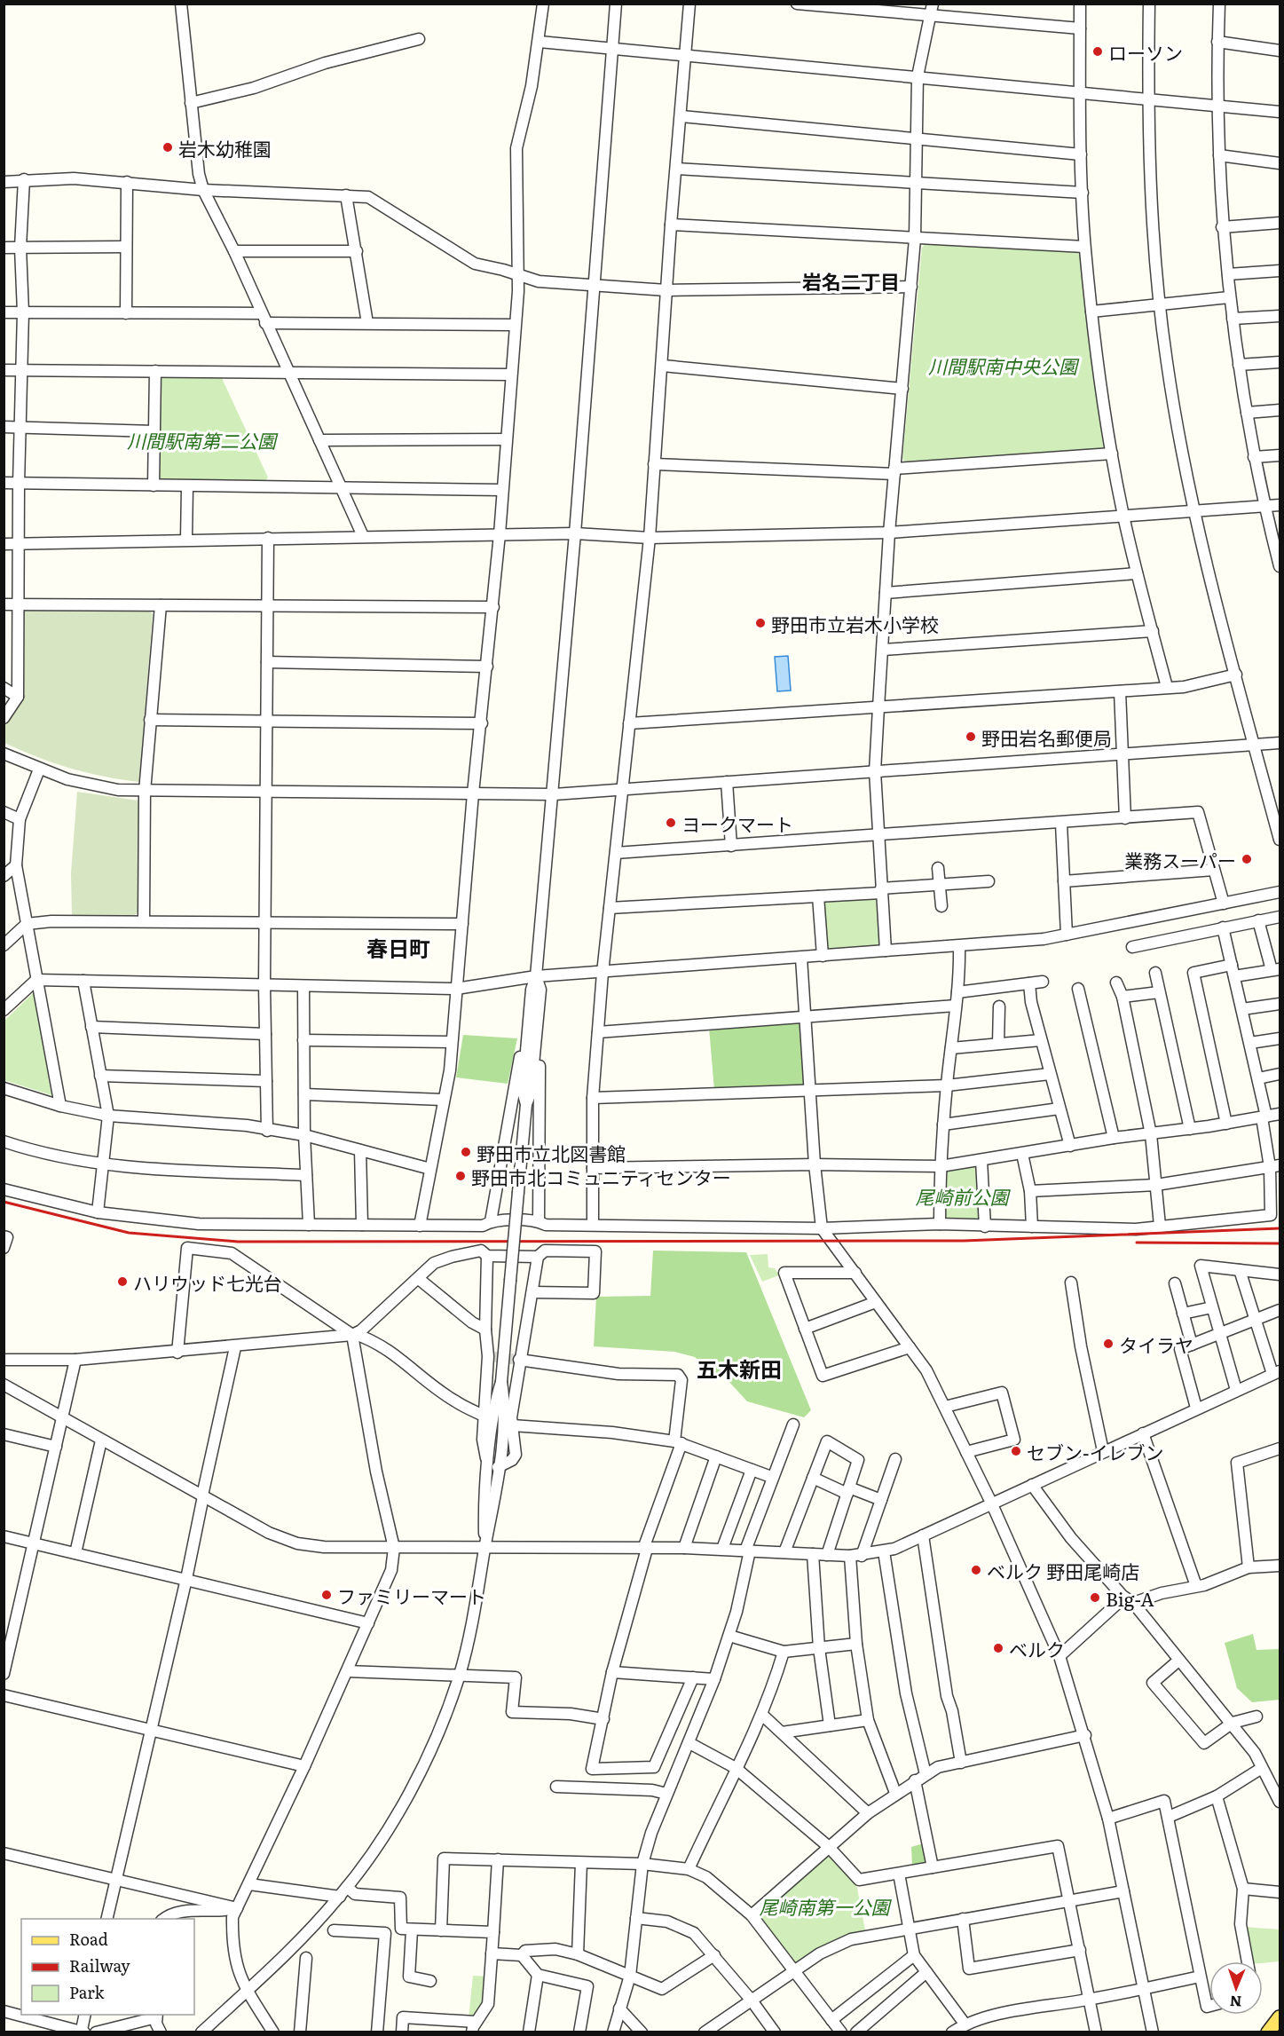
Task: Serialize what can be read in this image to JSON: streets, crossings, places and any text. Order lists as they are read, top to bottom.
{
  "districts": ["岩名二丁目", "春日町", "五木新田"],
  "parks": [
    "川間駅南中央公園",
    "川間駅南第二公園",
    "尾崎前公園",
    "尾崎南第一公園"
  ],
  "places": [
    "ローソン",
    "岩木幼稚園",
    "野田市立岩木小学校",
    "野田岩名郵便局",
    "ヨークマート",
    "業務スーパー",
    "野田市立北図書館",
    "野田市北コミュニティセンター",
    "ハリウッド七光台",
    "タイラヤ",
    "セブン-イレブン",
    "ベルク 野田尾崎店",
    "ファミリーマート",
    "Big-A",
    "ベルク"
  ],
  "legend": ["Road", "Railway", "Park"],
  "north": "bottom"
}
